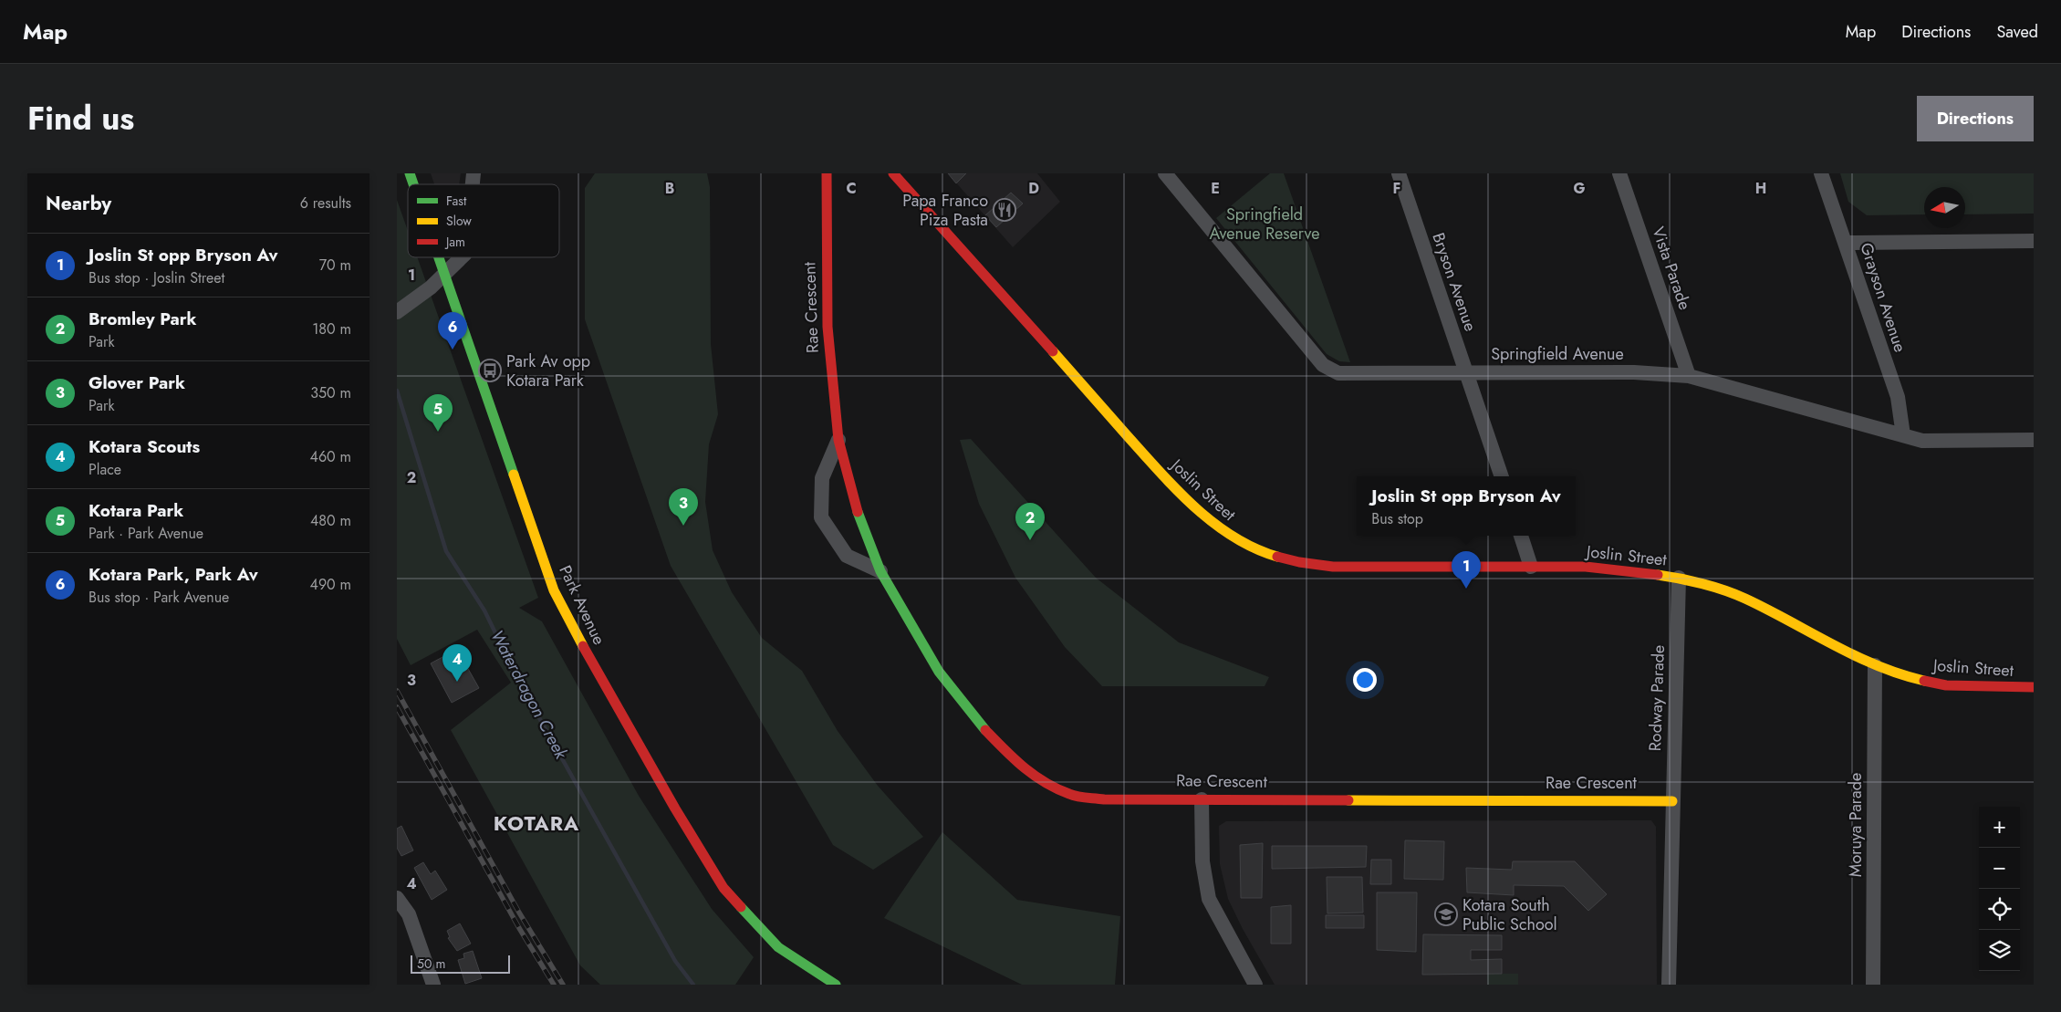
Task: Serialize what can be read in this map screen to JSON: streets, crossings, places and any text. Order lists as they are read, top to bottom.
{
  "streets": {
    "street": [
      "Vista Parade",
      "Bryson Avenue",
      "Grayson Avenue",
      "Rae Crescent",
      "Springfield Avenue",
      "Joslin Street",
      "Park Avenue",
      "Rodway Parade",
      "Moruya Parade"
    ]
  },
  "crossings": [
    ["Vista Parade", "Springfield Avenue"],
    ["Bryson Avenue", "Springfield Avenue"],
    ["Grayson Avenue", "Springfield Avenue"],
    ["Rae Crescent", "Rodway Parade"],
    ["Joslin Street", "Rodway Parade"],
    ["Joslin Street", "Moruya Parade"]
  ],
  "districts": ["KOTARA"],
  "water": ["Waterdragon Creek"],
  "parks": ["Springfield Avenue Reserve"],
  "places": {
    "restaurant": ["Papa Franco Piza Pasta"],
    "bus stop": ["Park Av opp Kotara Park"],
    "school or university": ["Kotara South Public School"]
  },
  "legend": ["Fast", "Slow", "Jam"],
  "scale_bar": "50 m",
  "north": "left",
  "page": {
    "header": "Map",
    "nav": ["Map", "Directions", "Saved"],
    "title": "Find us",
    "buttons": "Directions",
    "heading": ["Nearby", "6 results"],
    "list": [
      {
        "mark": "1",
        "name": "Joslin St opp Bryson Av",
        "note": "Bus stop · Joslin Street",
        "value": "70 m"
      },
      {
        "mark": "2",
        "name": "Bromley Park",
        "note": "Park",
        "value": "180 m"
      },
      {
        "mark": "3",
        "name": "Glover Park",
        "note": "Park",
        "value": "350 m"
      },
      {
        "mark": "4",
        "name": "Kotara Scouts",
        "note": "Place",
        "value": "460 m"
      },
      {
        "mark": "5",
        "name": "Kotara Park",
        "note": "Park · Park Avenue",
        "value": "480 m"
      },
      {
        "mark": "6",
        "name": "Kotara Park, Park Av",
        "note": "Bus stop · Park Avenue",
        "value": "490 m"
      }
    ],
    "pins": [
      "6",
      "5",
      "3",
      "2",
      "1",
      "4"
    ],
    "popup": ["Joslin St opp Bryson Av", "Bus stop"],
    "map_buttons": ["+", "−"],
    "scale": "50 m"
  },
  "grid": {
    "columns": [
      "B",
      "C",
      "D",
      "E",
      "F",
      "G",
      "H"
    ],
    "rows": [
      "1",
      "2",
      "3",
      "4"
    ]
  }
}
